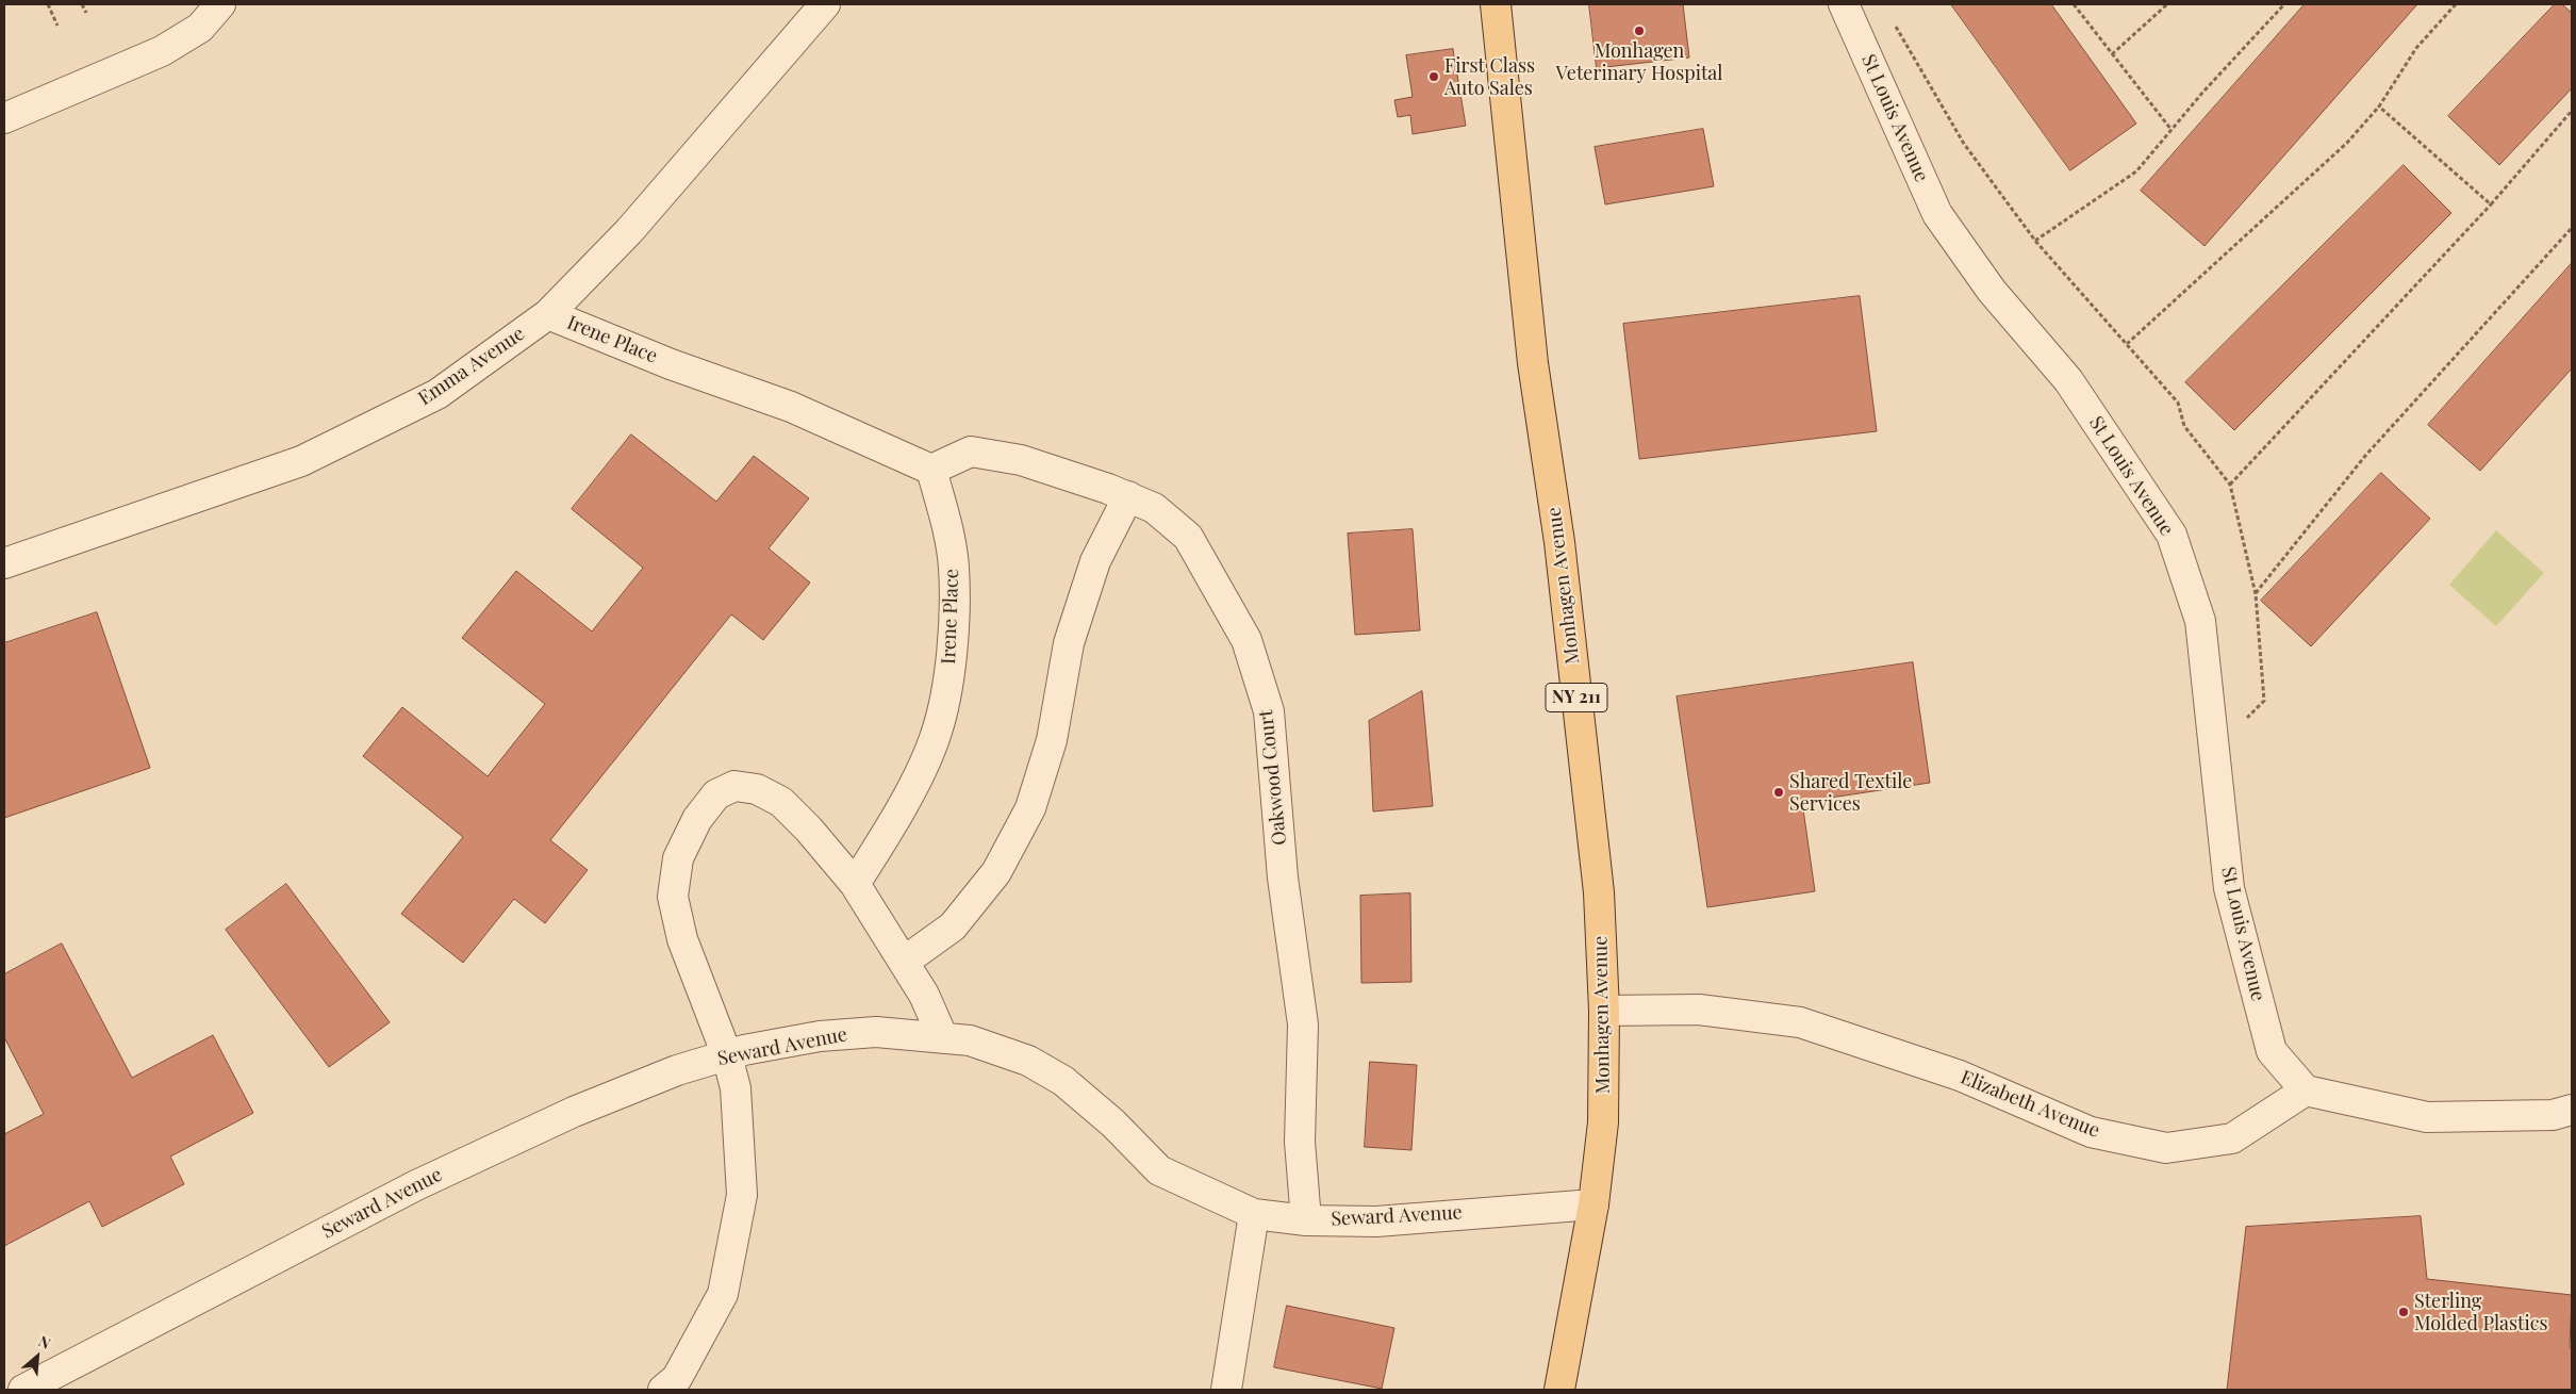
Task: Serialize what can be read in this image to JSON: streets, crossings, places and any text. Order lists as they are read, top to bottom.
{
  "streets": {
    "main road": ["Monhagen Avenue", "NY 211"],
    "street": [
      "St Louis Avenue",
      "Irene Place",
      "Emma Avenue",
      "Oakwood Court",
      "Seward Avenue",
      "Elizabeth Avenue"
    ]
  },
  "crossings": [
    ["St Louis Avenue", "Elizabeth Avenue"],
    ["Irene Place", "Emma Avenue"],
    ["Irene Place", "Oakwood Court"],
    ["Monhagen Avenue", "Seward Avenue"],
    ["Monhagen Avenue", "Elizabeth Avenue"],
    ["Oakwood Court", "Seward Avenue"]
  ],
  "places": [
    "Monhagen Veterinary Hospital",
    "First Class Auto Sales",
    "Shared Textile Services",
    "Sterling Molded Plastics"
  ],
  "north": "top right"
}
